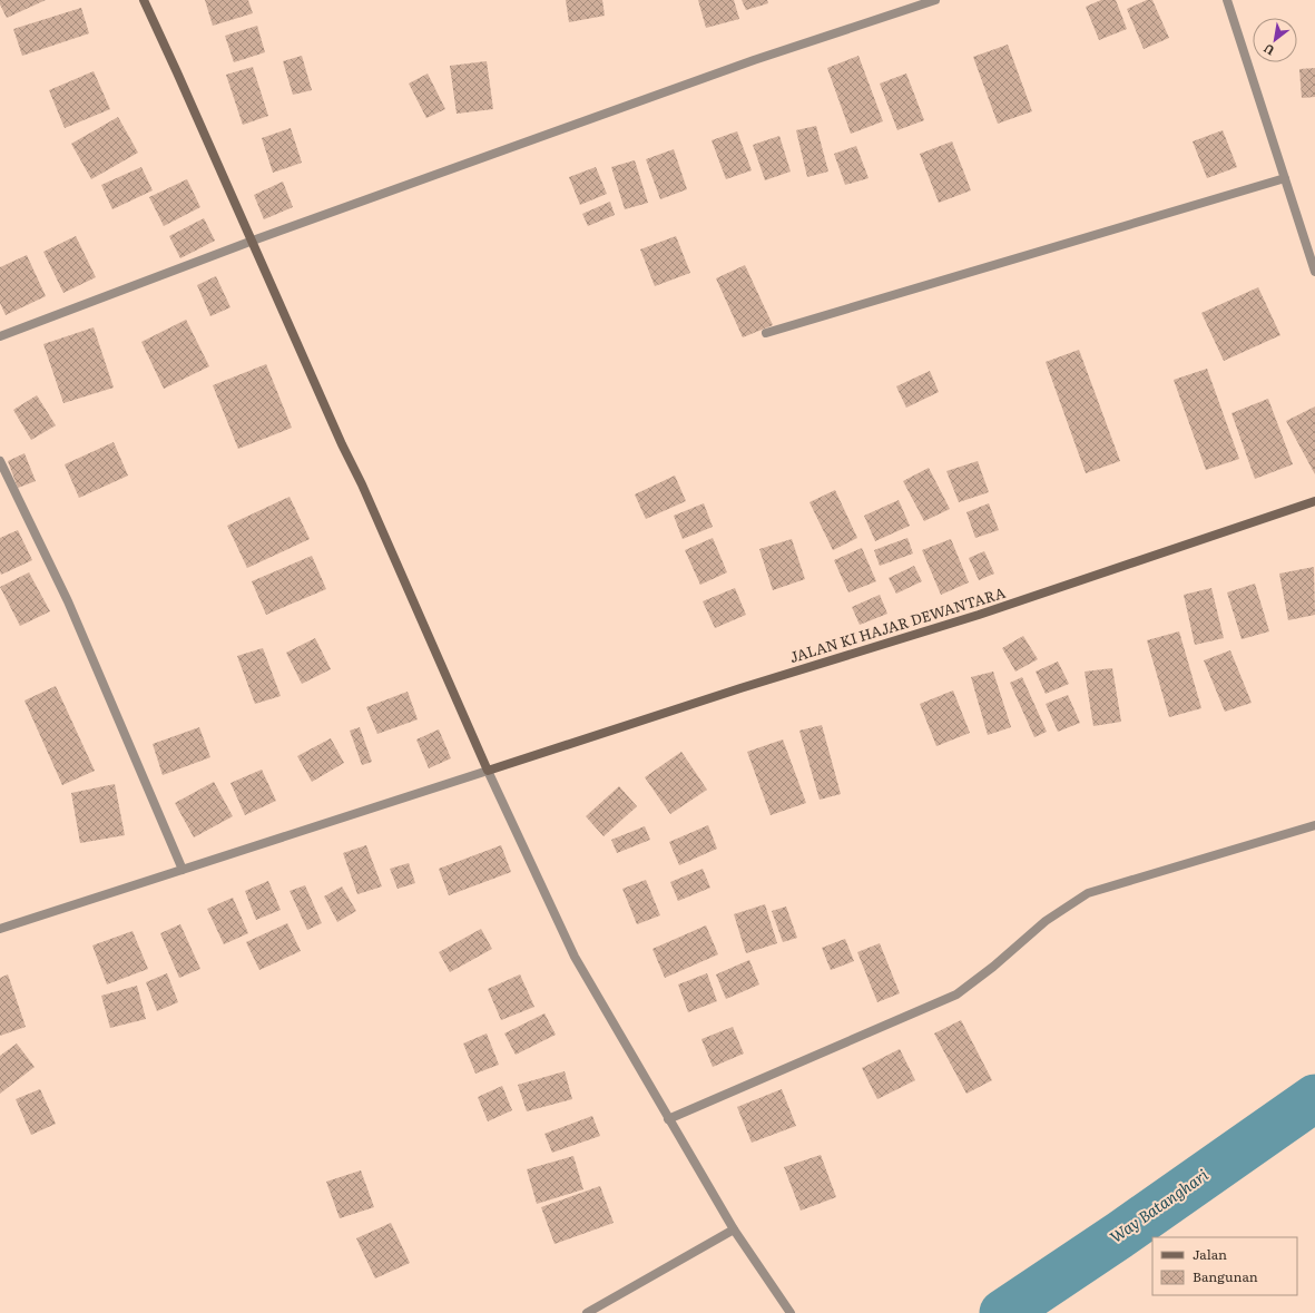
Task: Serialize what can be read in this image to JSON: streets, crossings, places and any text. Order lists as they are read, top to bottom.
{
  "streets": {
    "main road": ["JALAN KI HAJAR DEWANTARA"]
  },
  "water": ["Way Batanghari"],
  "legend": ["Jalan", "Bangunan"],
  "north": "bottom left"
}
